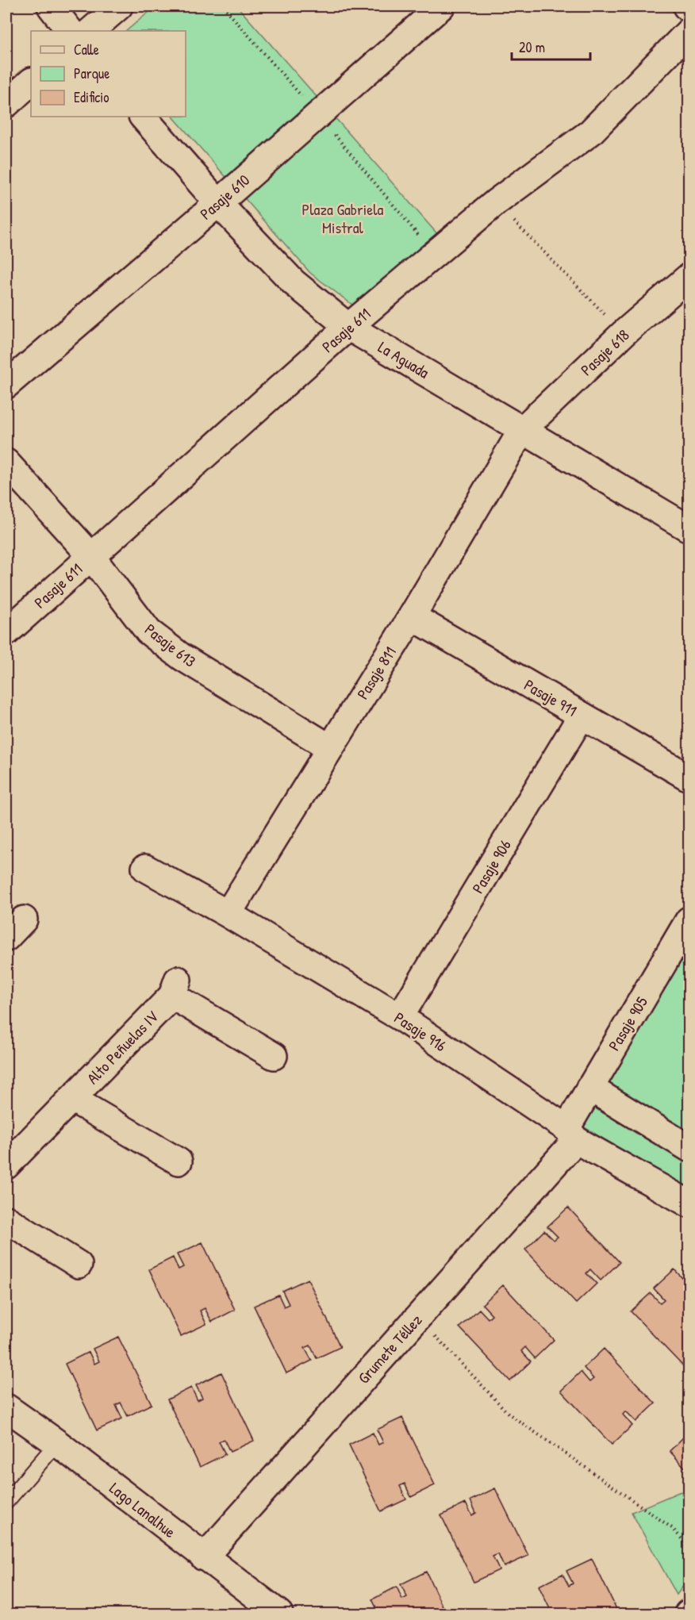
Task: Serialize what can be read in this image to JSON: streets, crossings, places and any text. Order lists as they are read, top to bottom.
{
  "streets": {
    "street": [
      "Pasaje 610",
      "Pasaje 611",
      "Pasaje 618",
      "La Aguada",
      "Pasaje 613",
      "Pasaje 811",
      "Pasaje 911",
      "Pasaje 906",
      "Pasaje 905",
      "Pasaje 916",
      "Alto Peñuelas IV",
      "Grumete Téllez",
      "Lago Lanalhue"
    ]
  },
  "crossings": [
    ["Pasaje 610", "La Aguada"],
    ["Pasaje 611", "La Aguada"],
    ["Pasaje 611", "Pasaje 613"],
    ["Pasaje 618", "La Aguada"],
    ["Pasaje 618", "Pasaje 811"],
    ["La Aguada", "Pasaje 811"],
    ["Pasaje 613", "Pasaje 811"],
    ["Pasaje 811", "Pasaje 911"],
    ["Pasaje 811", "Pasaje 916"],
    ["Pasaje 911", "Pasaje 906"],
    ["Pasaje 906", "Pasaje 916"],
    ["Pasaje 905", "Pasaje 916"],
    ["Pasaje 905", "Grumete Téllez"],
    ["Pasaje 916", "Grumete Téllez"],
    ["Grumete Téllez", "Lago Lanalhue"]
  ],
  "parks": ["Plaza Gabriela Mistral"],
  "legend": ["Calle", "Parque", "Edificio"],
  "scale_bar": "20 m"
}
